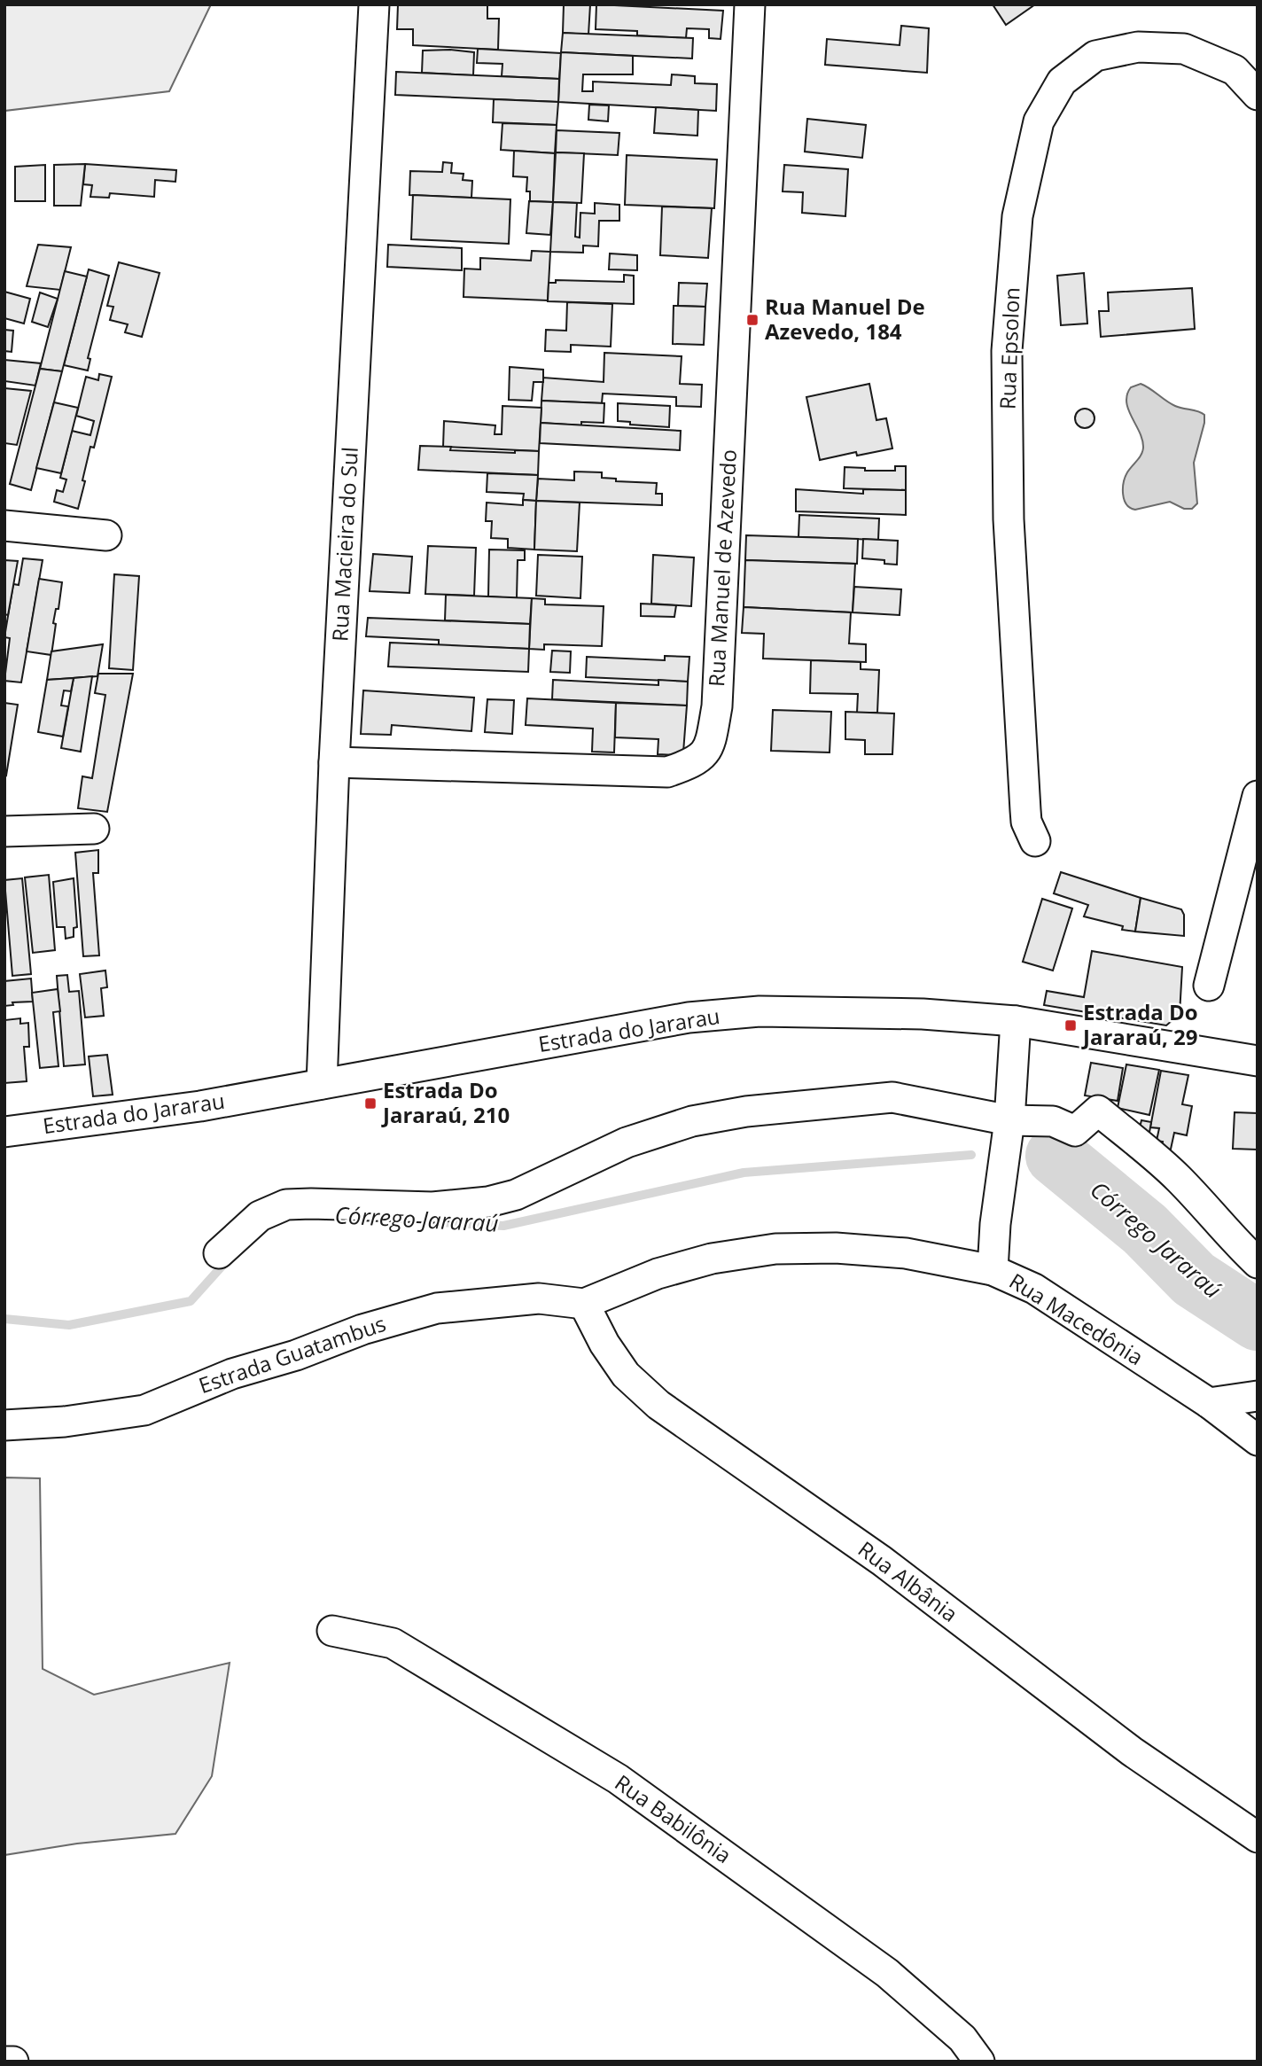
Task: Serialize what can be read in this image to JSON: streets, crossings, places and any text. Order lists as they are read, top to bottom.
{
  "streets": {
    "street": [
      "Rua Epsolon",
      "Rua Macieira do Sul",
      "Rua Manuel de Azevedo",
      "Estrada do Jararau",
      "Rua Macedônia",
      "Estrada Guatambus",
      "Rua Albânia",
      "Rua Babilônia"
    ]
  },
  "crossings": [
    ["Rua Macieira do Sul", "Rua Manuel de Azevedo"],
    ["Rua Macieira do Sul", "Estrada do Jararau"],
    ["Rua Macedônia", "Estrada Guatambus"],
    ["Rua Macedônia", "Rua Albânia"],
    ["Estrada Guatambus", "Rua Albânia"]
  ],
  "water": ["Córrego Jararaú"],
  "places": {
    "transit": ["Rua Manuel De Azevedo, 184", "Estrada Do Jararaú, 29", "Estrada Do Jararaú, 210"]
  }
}
